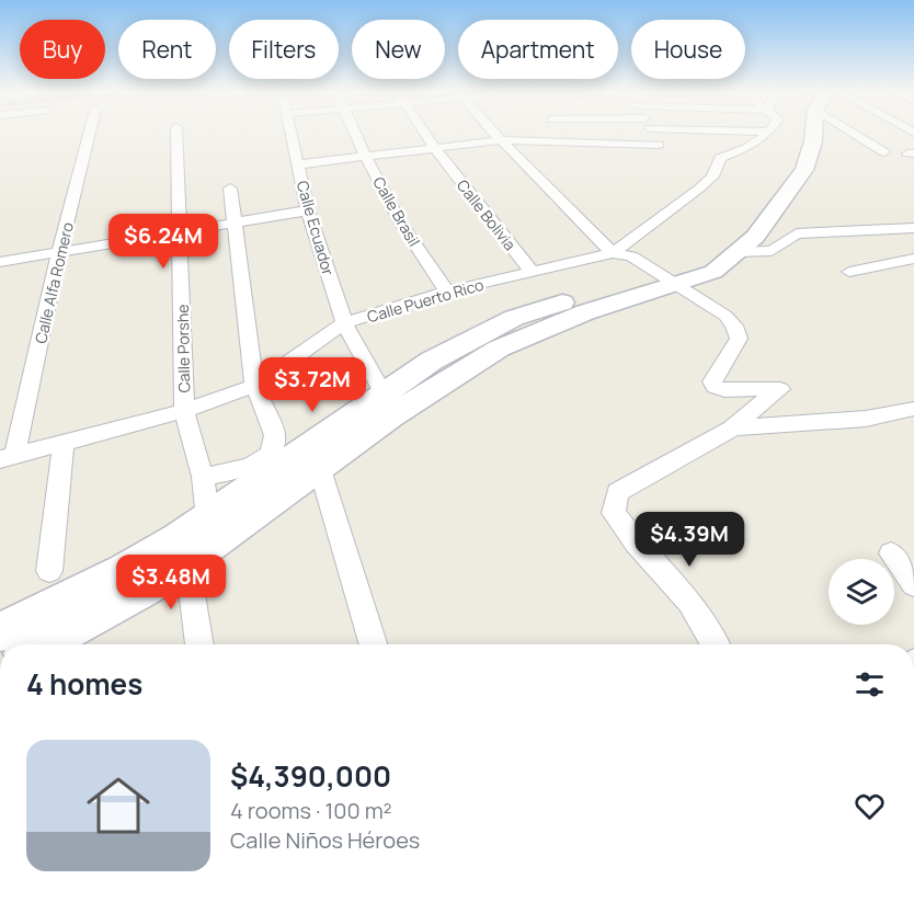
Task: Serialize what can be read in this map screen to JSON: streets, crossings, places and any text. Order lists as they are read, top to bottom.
{
  "streets": {
    "street": [
      "Calle Brasil",
      "Calle Bolivia",
      "Calle Ecuador",
      "Calle Alfa Romero",
      "Calle Puerto Rico",
      "Calle Porshe"
    ]
  },
  "crossings": [
    ["Calle Brasil", "Calle Puerto Rico"],
    ["Calle Bolivia", "Calle Puerto Rico"],
    ["Calle Ecuador", "Calle Puerto Rico"],
    ["Calle Alfa Romero", "Calle Puerto Rico"],
    ["Calle Puerto Rico", "Calle Porshe"]
  ],
  "page": {
    "chip": [
      "Buy",
      "Rent",
      "Filters",
      "New",
      "Apartment",
      "House"
    ],
    "price": [
      "$6.24M",
      "$3.72M",
      "$4.39M",
      "$3.48M"
    ],
    "heading": "4 homes",
    "list": [
      {
        "name": "$4,390,000",
        "note": "4 rooms · 100 m² · Calle Niños Héroes"
      }
    ]
  }
}
